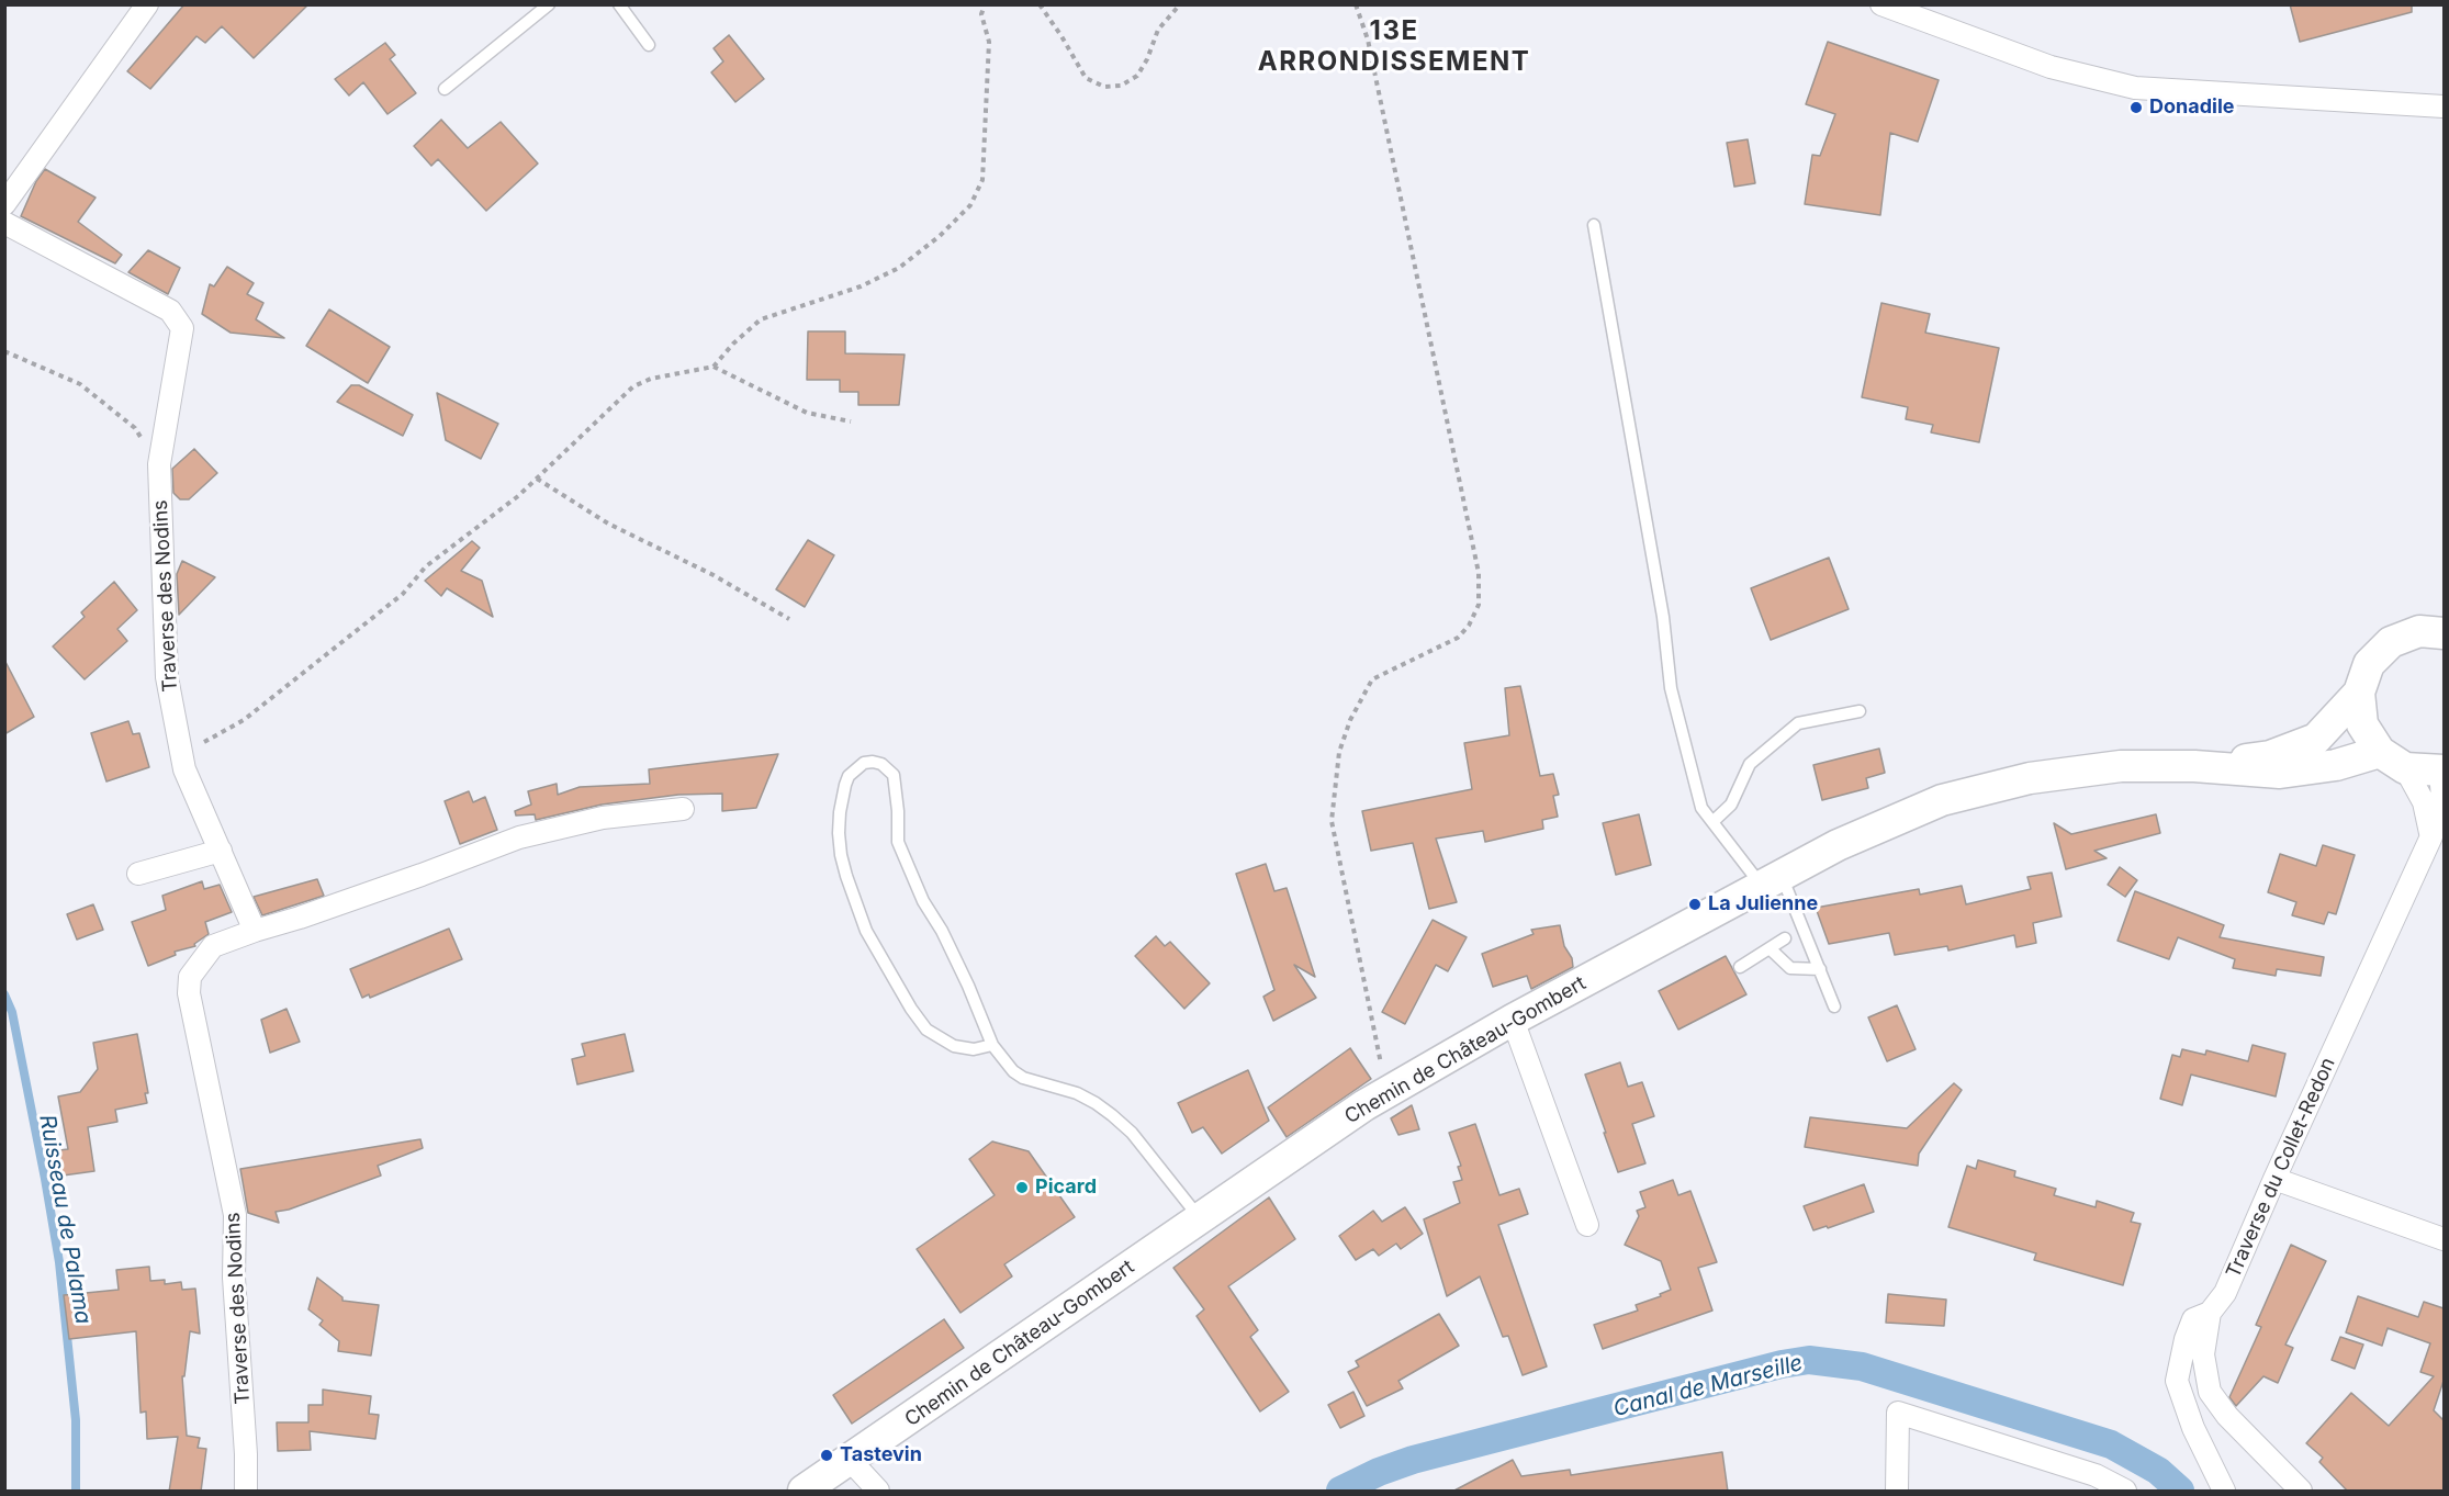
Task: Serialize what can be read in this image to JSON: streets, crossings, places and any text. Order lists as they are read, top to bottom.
{
  "streets": {
    "street": ["Traverse des Nodins", "Chemin de Château-Gombert", "Traverse du Collet-Redon"]
  },
  "districts": ["13E ARRONDISSEMENT"],
  "water": ["Ruisseau de Palama", "Canal de Marseille"],
  "places": [
    "Donadile",
    "La Julienne",
    "Picard",
    "Tastevin"
  ]
}
